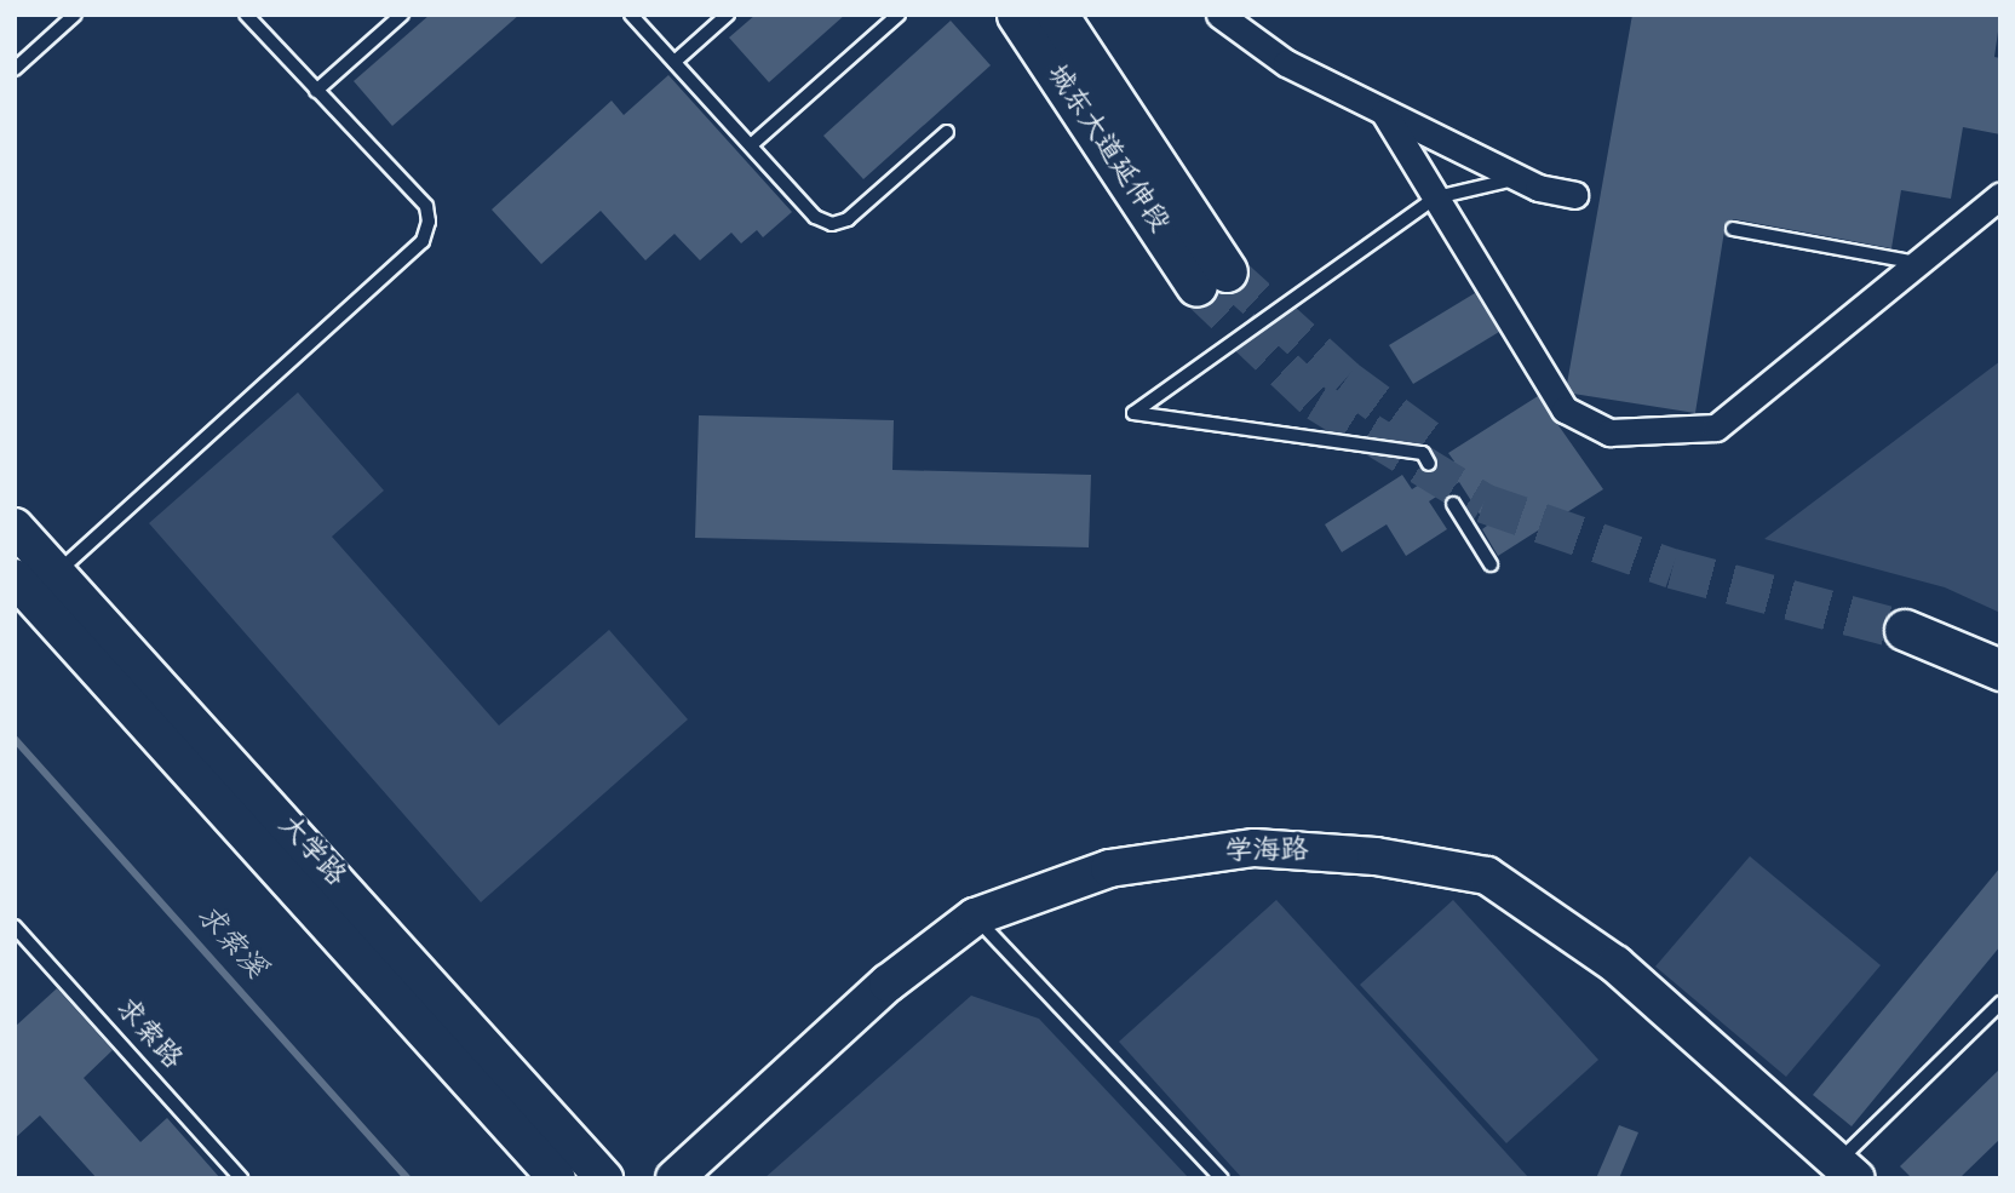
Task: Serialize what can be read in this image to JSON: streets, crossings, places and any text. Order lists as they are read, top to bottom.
{
  "streets": {
    "main road": ["城东大道延伸段", "大学路", "学海路"],
    "lane": ["求索路"]
  },
  "water": ["求索溪"]
}
